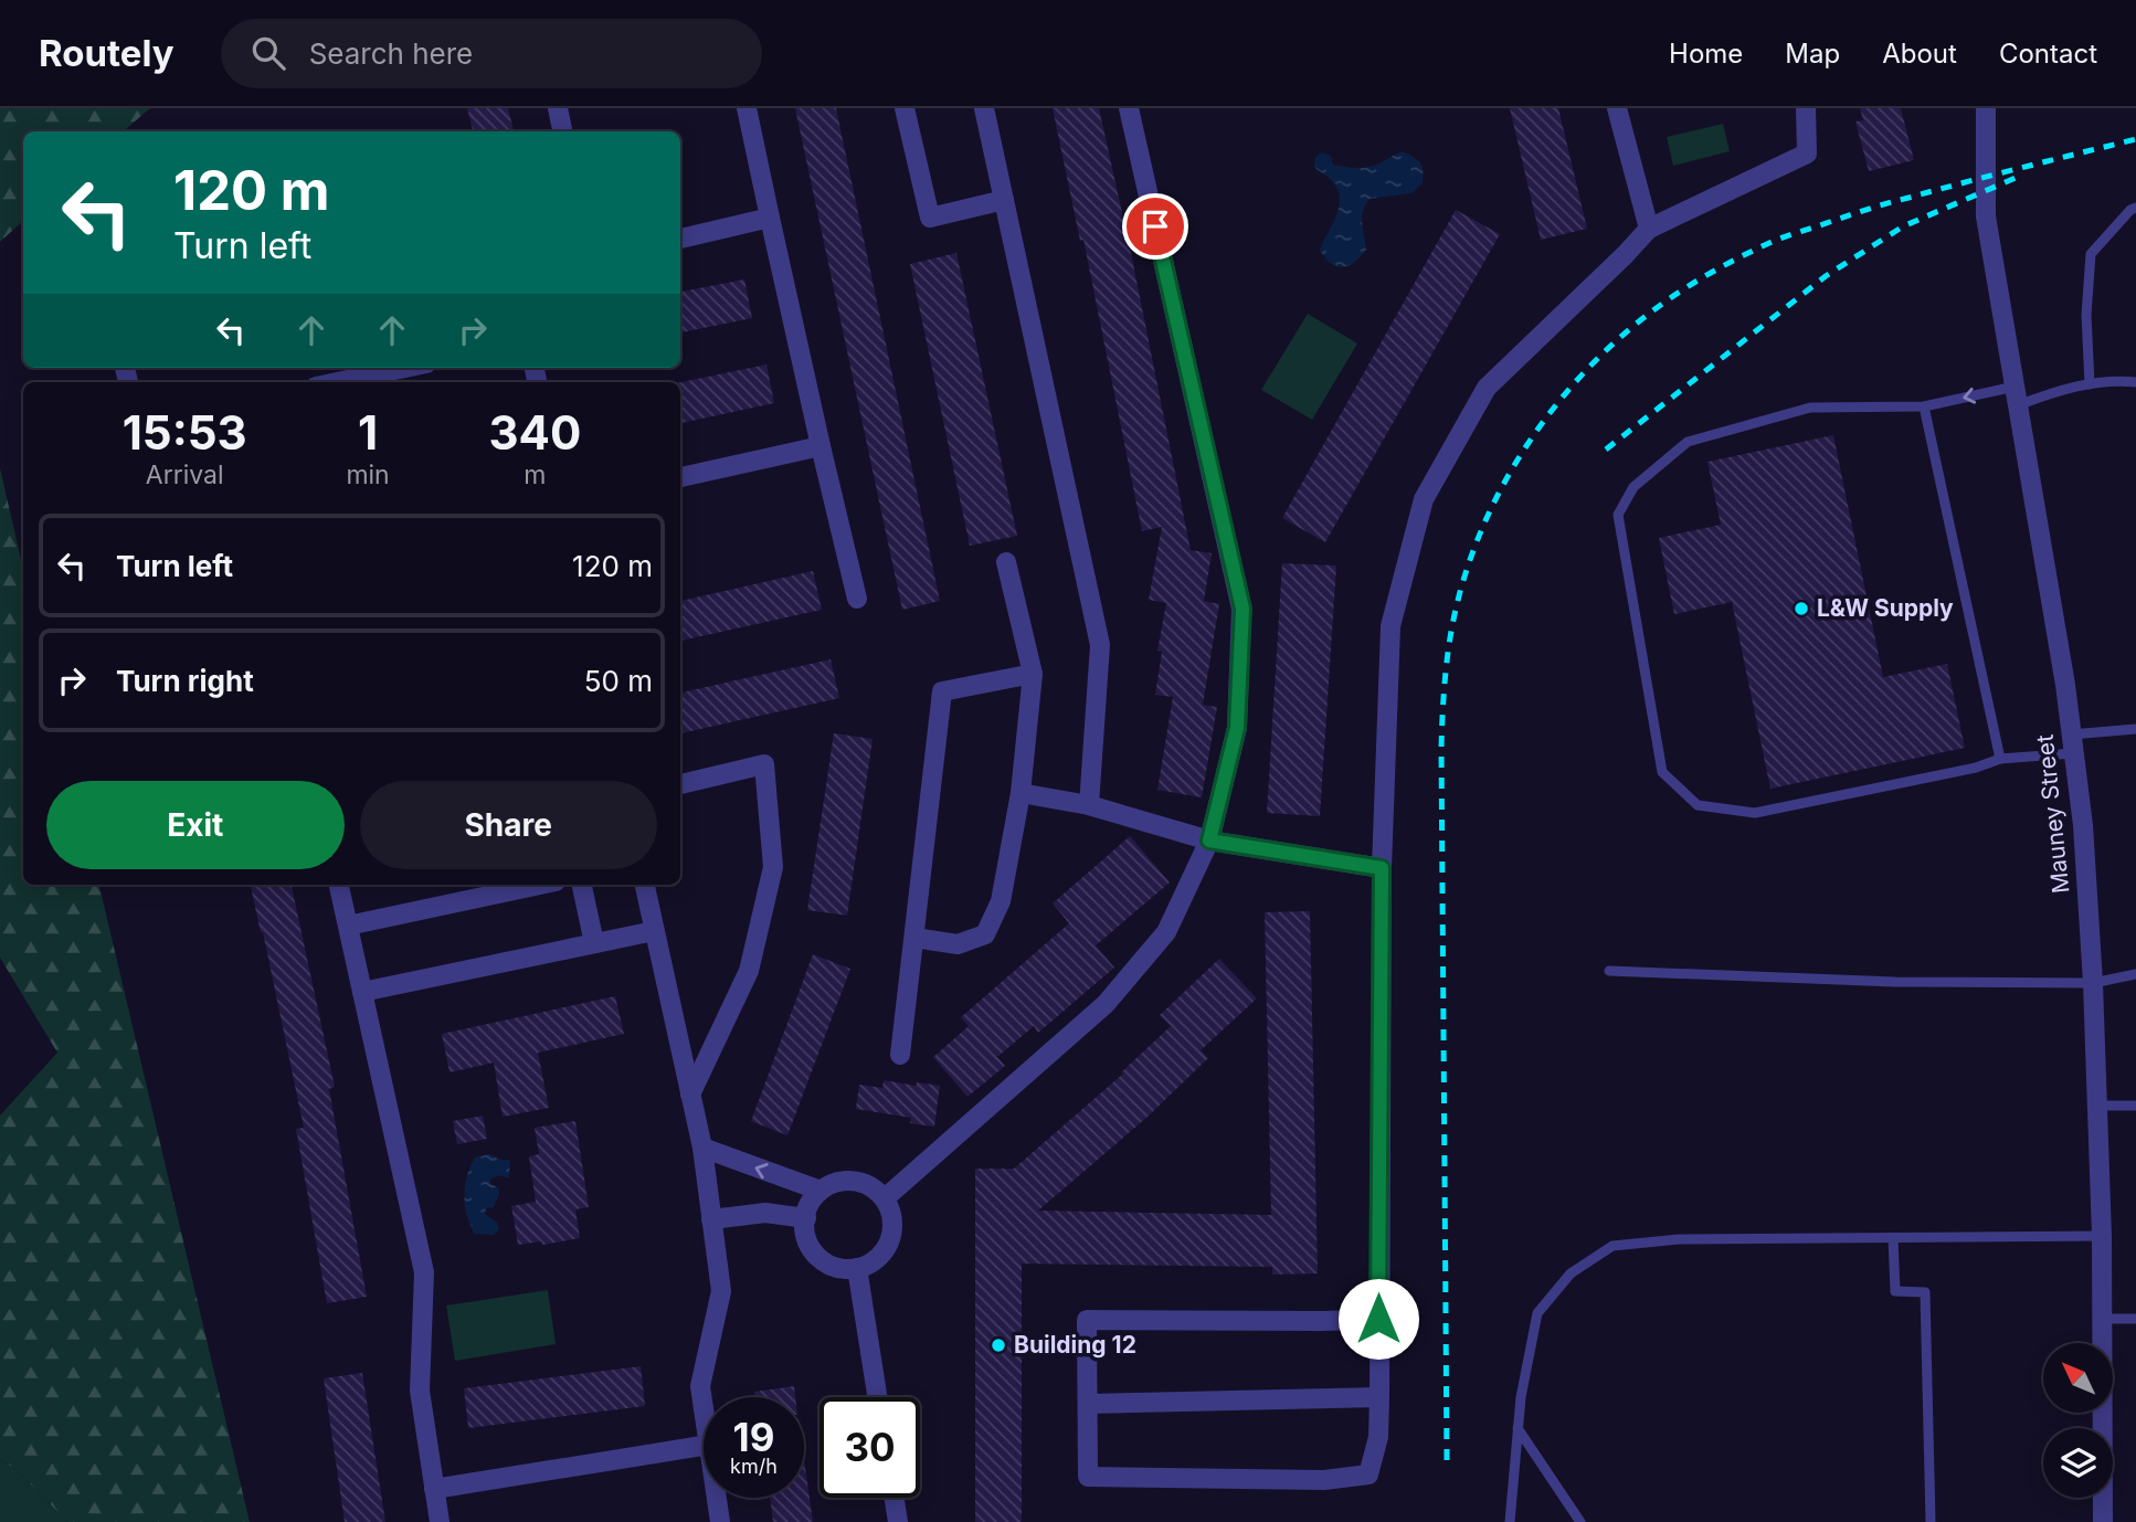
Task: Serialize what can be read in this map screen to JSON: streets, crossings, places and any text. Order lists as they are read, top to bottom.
{
  "streets": {
    "street": ["Mauney Street"]
  },
  "places": ["L&W Supply", "Building 12"],
  "north": "top left",
  "page": {
    "header": "Routely",
    "search": "Search here",
    "nav": [
      "Home",
      "Map",
      "About",
      "Contact"
    ],
    "turn": ["120 m", "Turn left"],
    "eta": [
      "15:53",
      "Arrival",
      "1",
      "min",
      "340",
      "m"
    ],
    "list": [
      {
        "name": "Turn left",
        "value": "120 m"
      },
      {
        "name": "Turn right",
        "value": "50 m"
      }
    ],
    "buttons": ["Exit", "Share"],
    "speed": "19 km/h",
    "limit": "30"
  }
}
